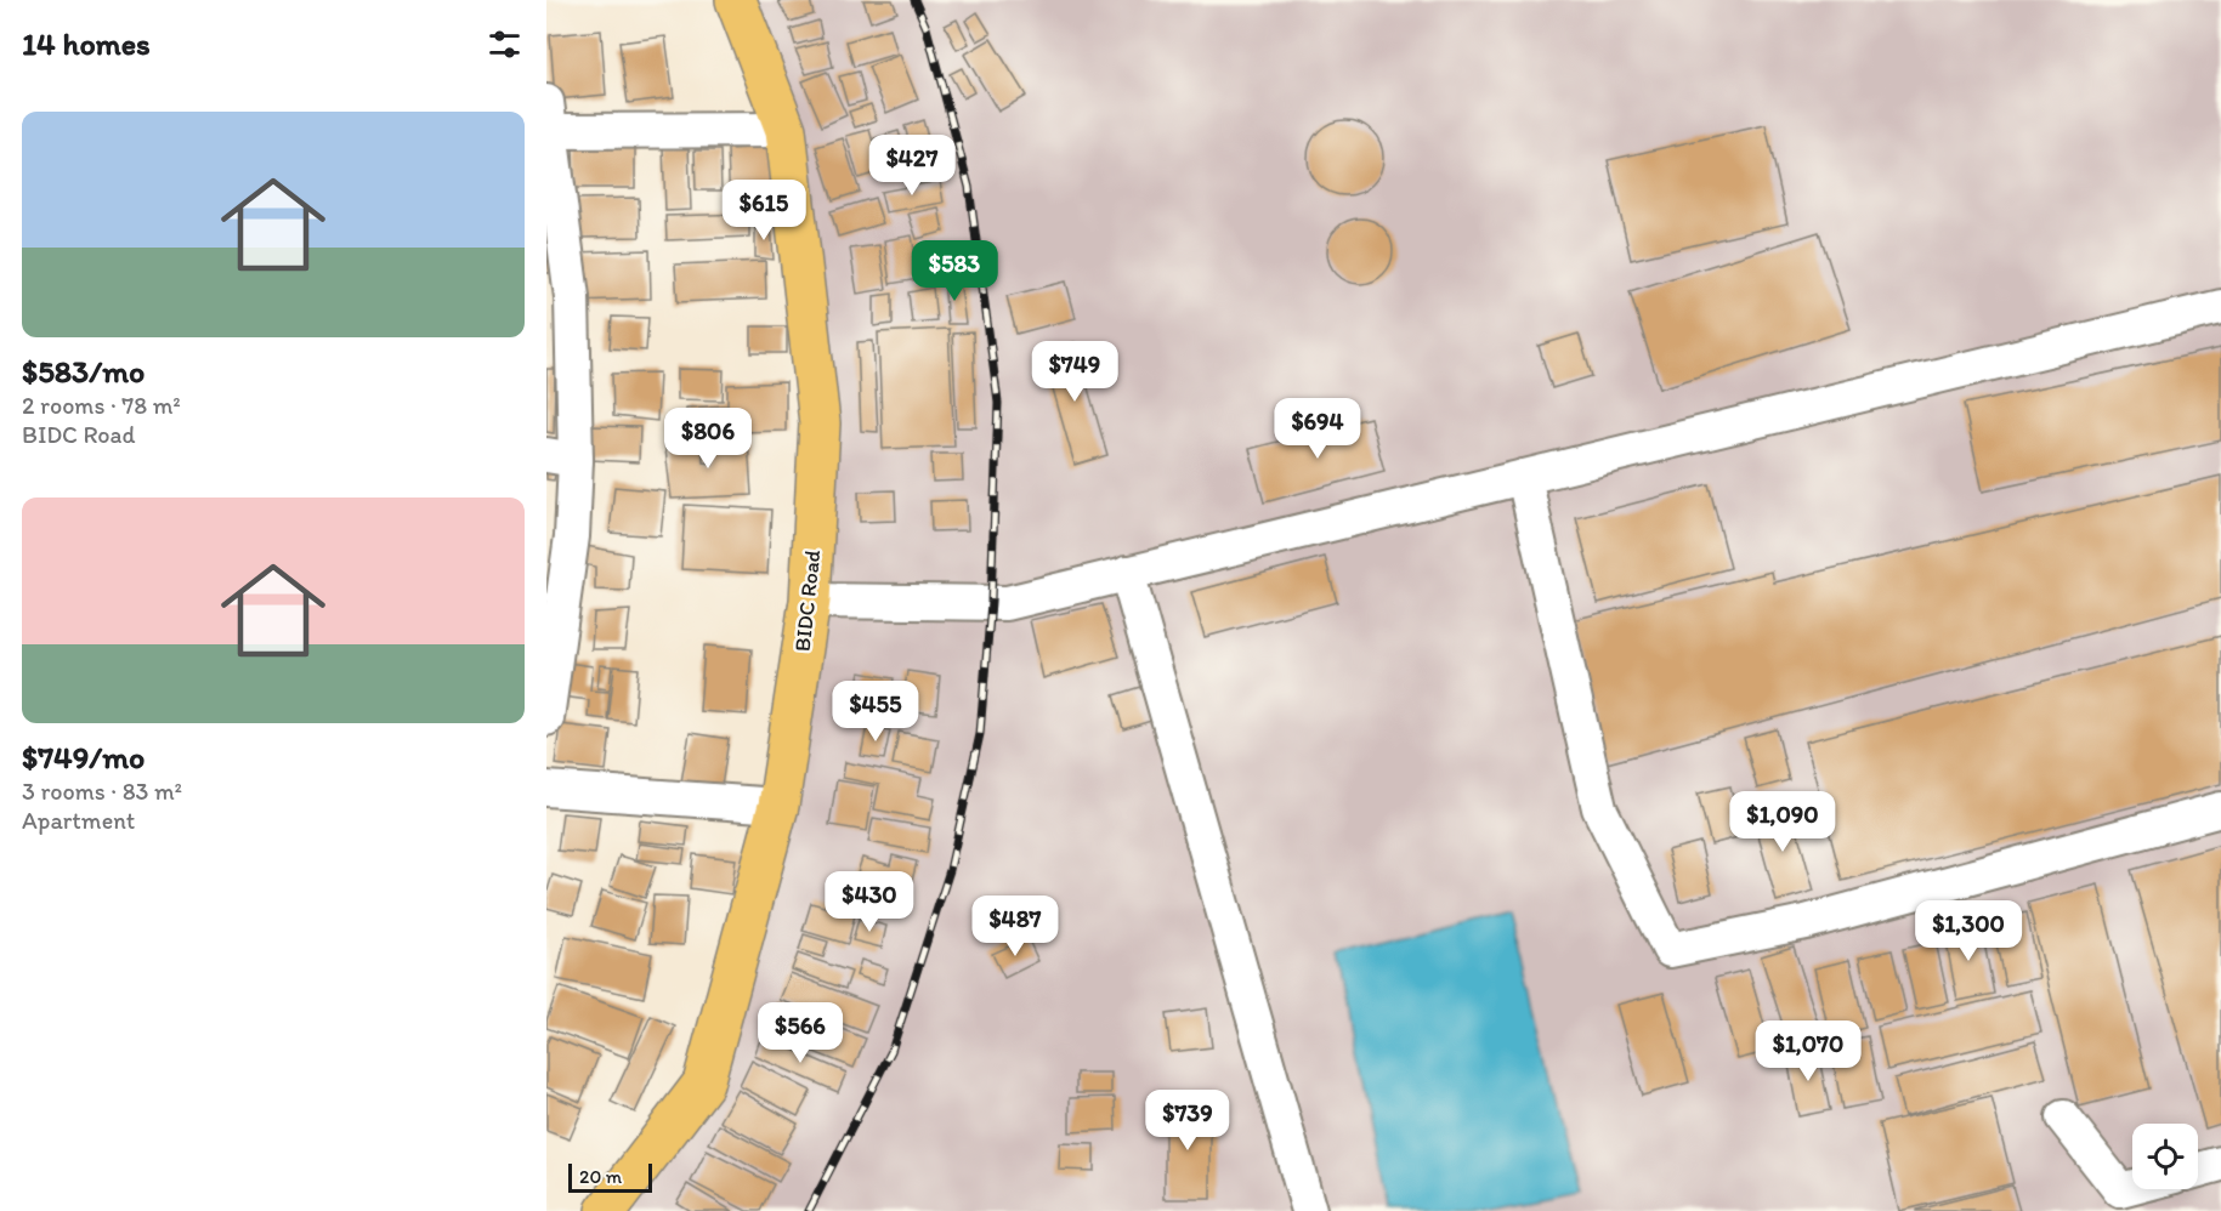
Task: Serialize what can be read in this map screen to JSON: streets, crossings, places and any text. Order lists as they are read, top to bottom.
{
  "streets": {
    "main road": ["BIDC Road"]
  },
  "scale_bar": "20 m",
  "page": {
    "heading": "14 homes",
    "list": [
      {
        "name": "$583/mo",
        "note": "2 rooms · 78 m² · BIDC Road"
      },
      {
        "name": "$749/mo",
        "note": "3 rooms · 83 m² · Apartment"
      }
    ],
    "price": [
      "$427",
      "$615",
      "$583",
      "$749",
      "$694",
      "$806",
      "$455",
      "$1,090",
      "$430",
      "$487",
      "$1,300",
      "$566",
      "$1,070",
      "$739"
    ],
    "scale": "20 m"
  }
}
